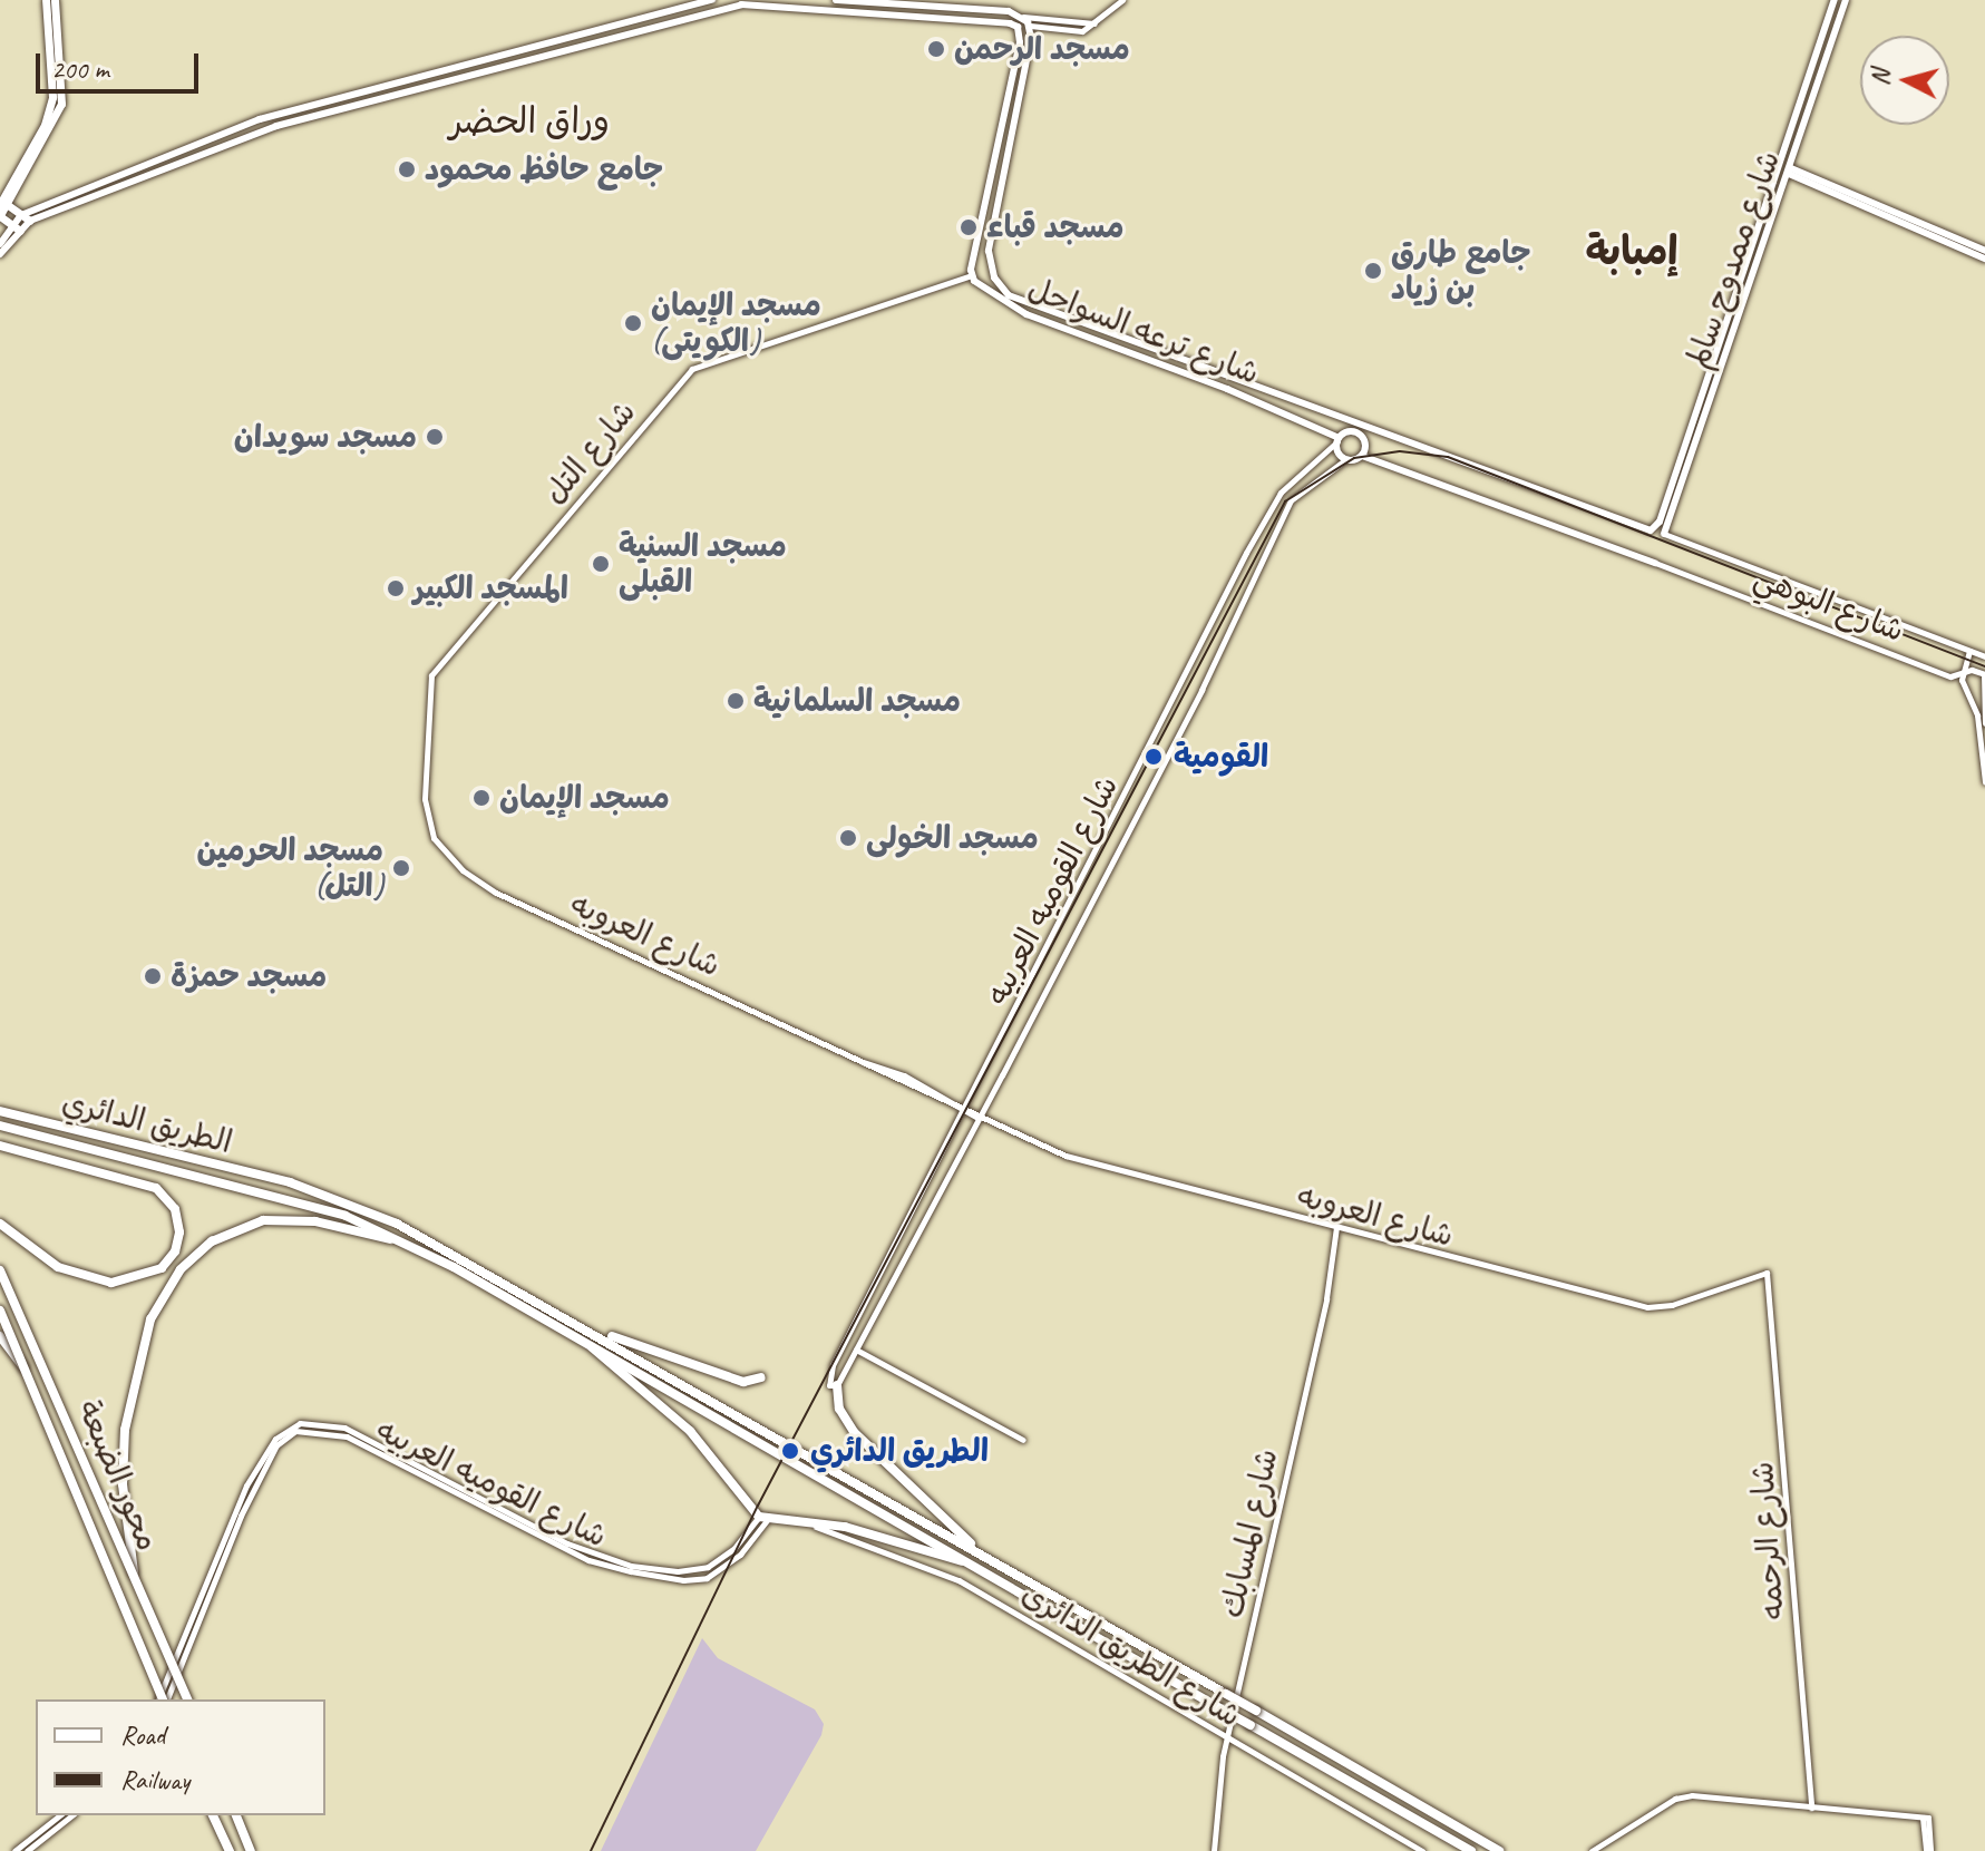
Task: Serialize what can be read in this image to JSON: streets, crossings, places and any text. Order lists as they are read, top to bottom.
{
  "streets": {
    "highway": ["الطريق الدائري", "محور الضبعة"],
    "main road": ["شارع ممدوح سالم", "شارع ترعه السواحل"],
    "street": [
      "شارع التل",
      "شارع البوهي",
      "شارع القوميه العربيه",
      "شارع العروبه",
      "شارع المسابك",
      "شارع الرحمه",
      "شارع الطريق الدائرى"
    ]
  },
  "crossings": [
    ["شارع ممدوح سالم", "شارع ترعه السواحل"],
    ["شارع ممدوح سالم", "شارع البوهي"],
    ["شارع ترعه السواحل", "شارع التل"],
    ["شارع ترعه السواحل", "شارع القوميه العربيه"],
    ["شارع التل", "شارع العروبه"],
    ["شارع القوميه العربيه", "شارع العروبه"],
    ["شارع العروبه", "شارع المسابك"],
    ["شارع العروبه", "شارع الرحمه"],
    ["شارع المسابك", "شارع الطريق الدائرى"]
  ],
  "districts": ["وراق الحضر", "إمبابة"],
  "places": [
    "مسجد الرحمن",
    "جامع حافظ محمود",
    "مسجد قباء",
    "جامع طارق بن زياد",
    "مسجد الإيمان (الكويتى)",
    "مسجد سويدان",
    "مسجد السنية القبلى",
    "المسجد الكبير",
    "مسجد السلمانية",
    "القومية",
    "مسجد الإيمان",
    "مسجد الخولى",
    "مسجد الحرمين (التل)",
    "مسجد حمزة",
    "الطريق الدائري"
  ],
  "legend": ["Road", "Railway"],
  "scale_bar": "200 m",
  "north": "left"
}
